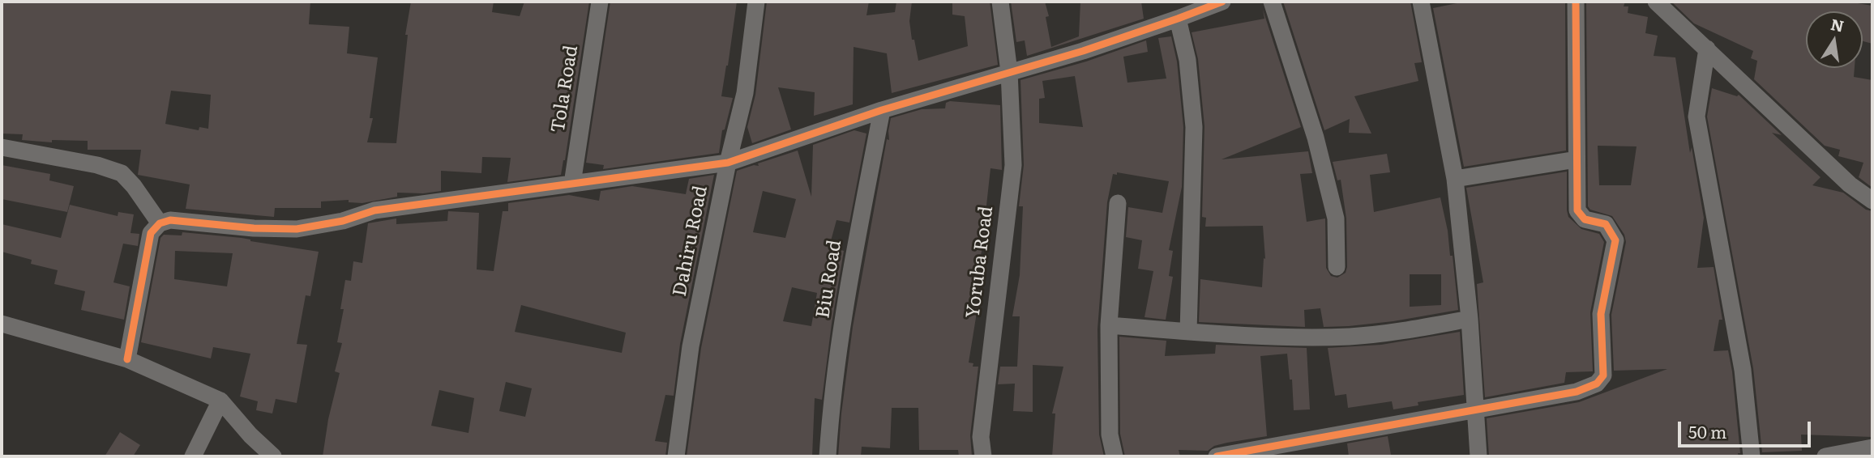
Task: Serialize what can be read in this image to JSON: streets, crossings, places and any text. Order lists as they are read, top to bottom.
{
  "streets": {
    "street": [
      "Tola Road",
      "Dahiru Road",
      "Yoruba Road",
      "Biu Road"
    ]
  },
  "scale_bar": "50 m",
  "north": "top"
}
